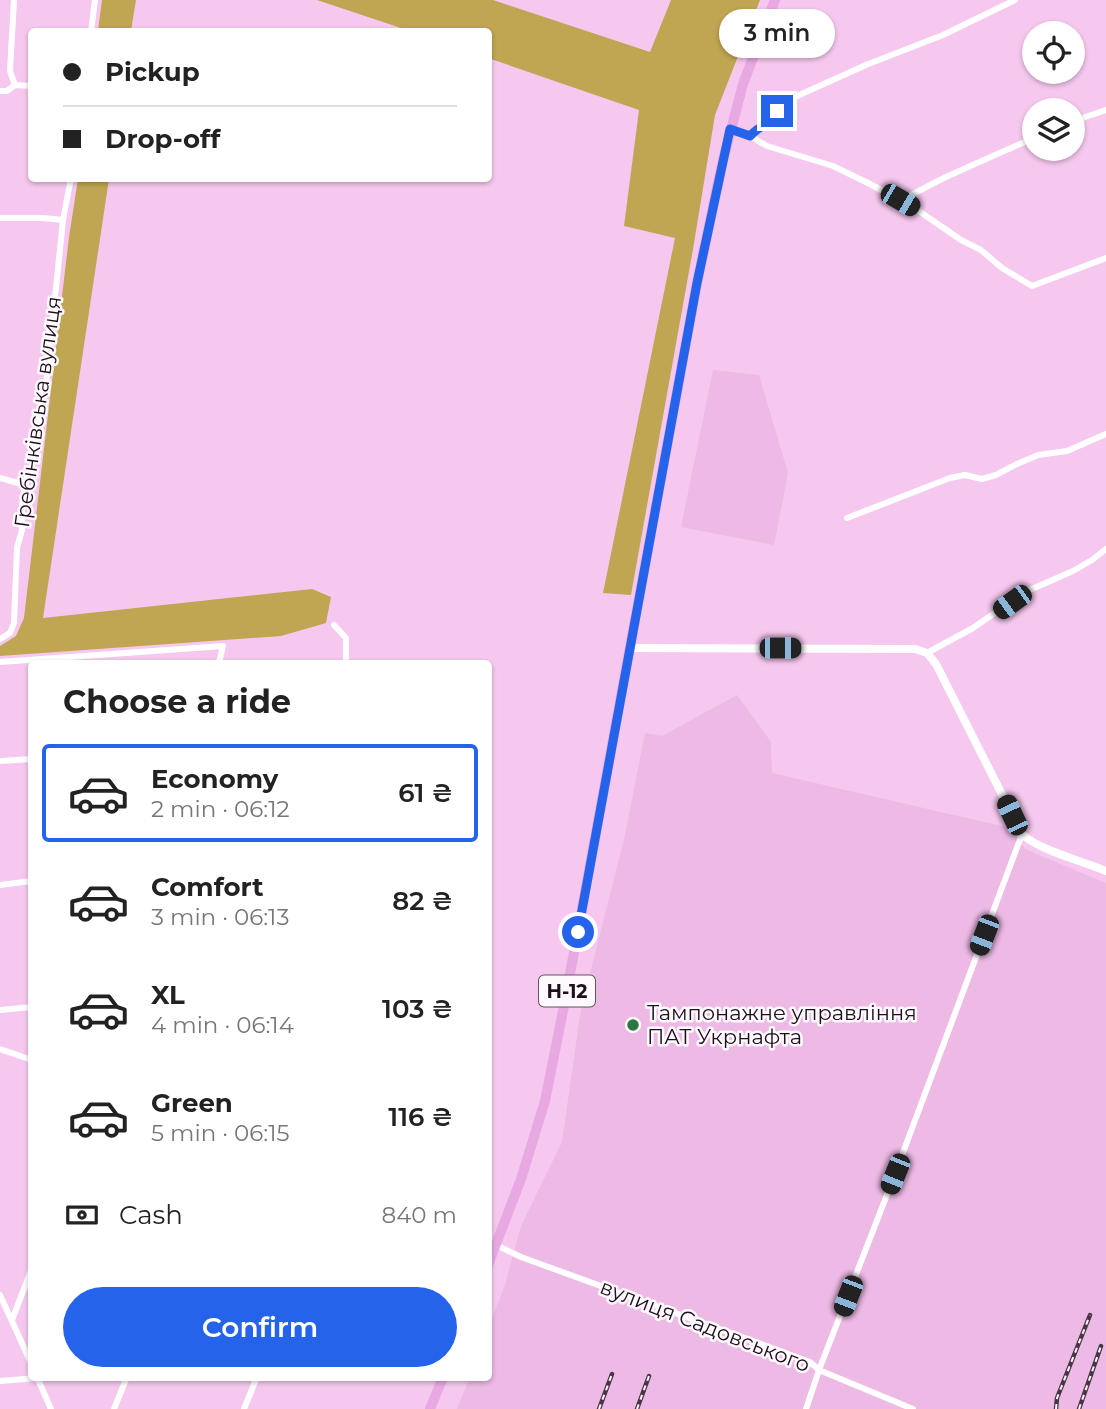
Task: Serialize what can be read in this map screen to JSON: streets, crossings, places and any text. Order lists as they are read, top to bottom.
{
  "streets": {
    "main road": ["Н-12"],
    "street": ["Гребінківська вулиця", "вулиця Садовського"]
  },
  "crossings": [
    ["Н-12", "вулиця Садовського"]
  ],
  "places": ["Тампонажне управління ПАТ Укрнафта"],
  "page": {
    "bubble": "3 min",
    "banner": ["Pickup", "Drop-off"],
    "heading": "Choose a ride",
    "list": [
      {
        "name": "Economy",
        "note": "2 min · 06:12",
        "value": "61 ₴"
      },
      {
        "name": "Comfort",
        "note": "3 min · 06:13",
        "value": "82 ₴"
      },
      {
        "name": "XL",
        "note": "4 min · 06:14",
        "value": "103 ₴"
      },
      {
        "name": "Green",
        "note": "5 min · 06:15",
        "value": "116 ₴"
      }
    ],
    "pay": ["Cash", "840 m"],
    "buttons": "Confirm"
  }
}
